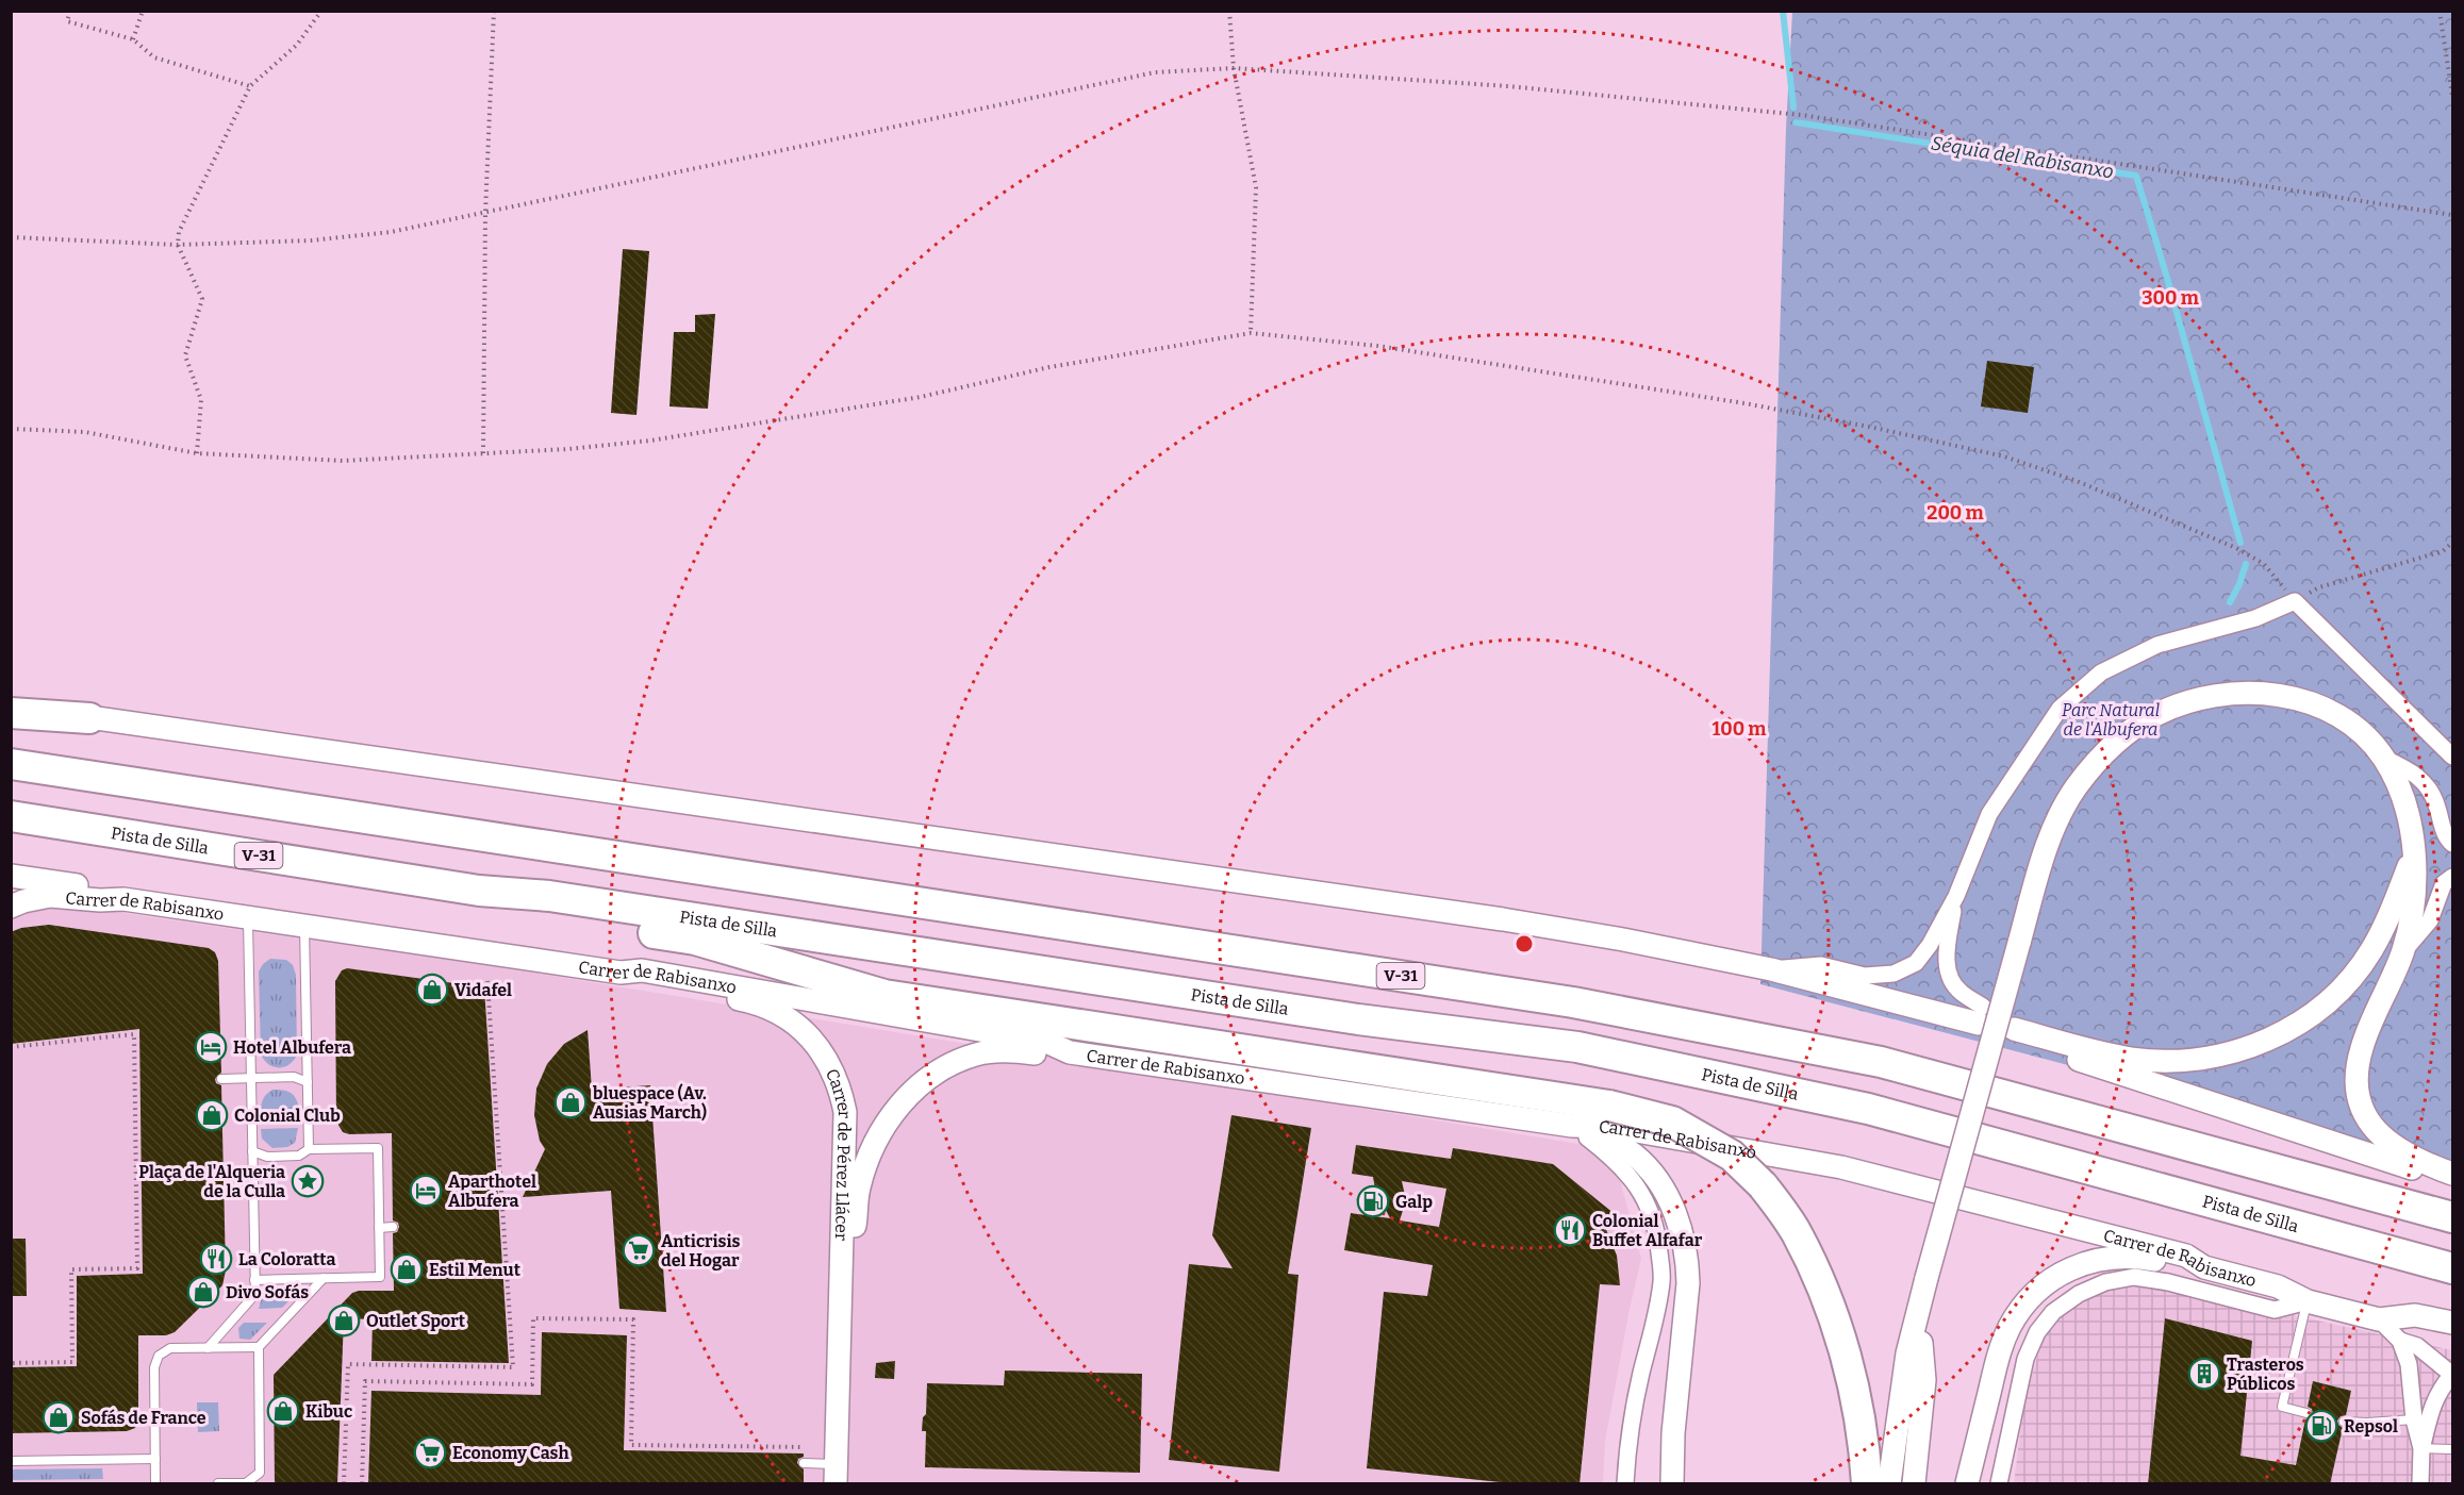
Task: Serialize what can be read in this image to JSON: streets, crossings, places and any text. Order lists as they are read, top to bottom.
{
  "streets": {
    "highway": ["Pista de Silla", "V-31"],
    "street": ["Carrer de Rabisanxo", "Carrer de Pérez Llácer"]
  },
  "crossings": [
    ["Carrer de Rabisanxo", "Carrer de Pérez Llácer"]
  ],
  "water": ["Séquia del Rabisanxo"],
  "parks": ["Parc Natural de l'Albufera"],
  "places": {
    "shop": [
      "Vidafel",
      "bluespace (Av. Ausias March)",
      "Colonial Club",
      "Estil Menut",
      "Divo Sofás",
      "Outlet Sport",
      "Kibuc",
      "Sofás de France"
    ],
    "hotel": ["Hotel Albufera", "Aparthotel Albufera"],
    "place": ["Plaça de l'Alqueria de la Culla"],
    "fuel station": ["Galp", "Repsol"],
    "restaurant": ["Colonial Buffet Alfafar", "La Coloratta"],
    "supermarket": ["Anticrisis del Hogar", "Economy Cash"],
    "building": ["Trasteros Públicos"]
  },
  "rings": ["300 m", "200 m", "100 m"]
}
